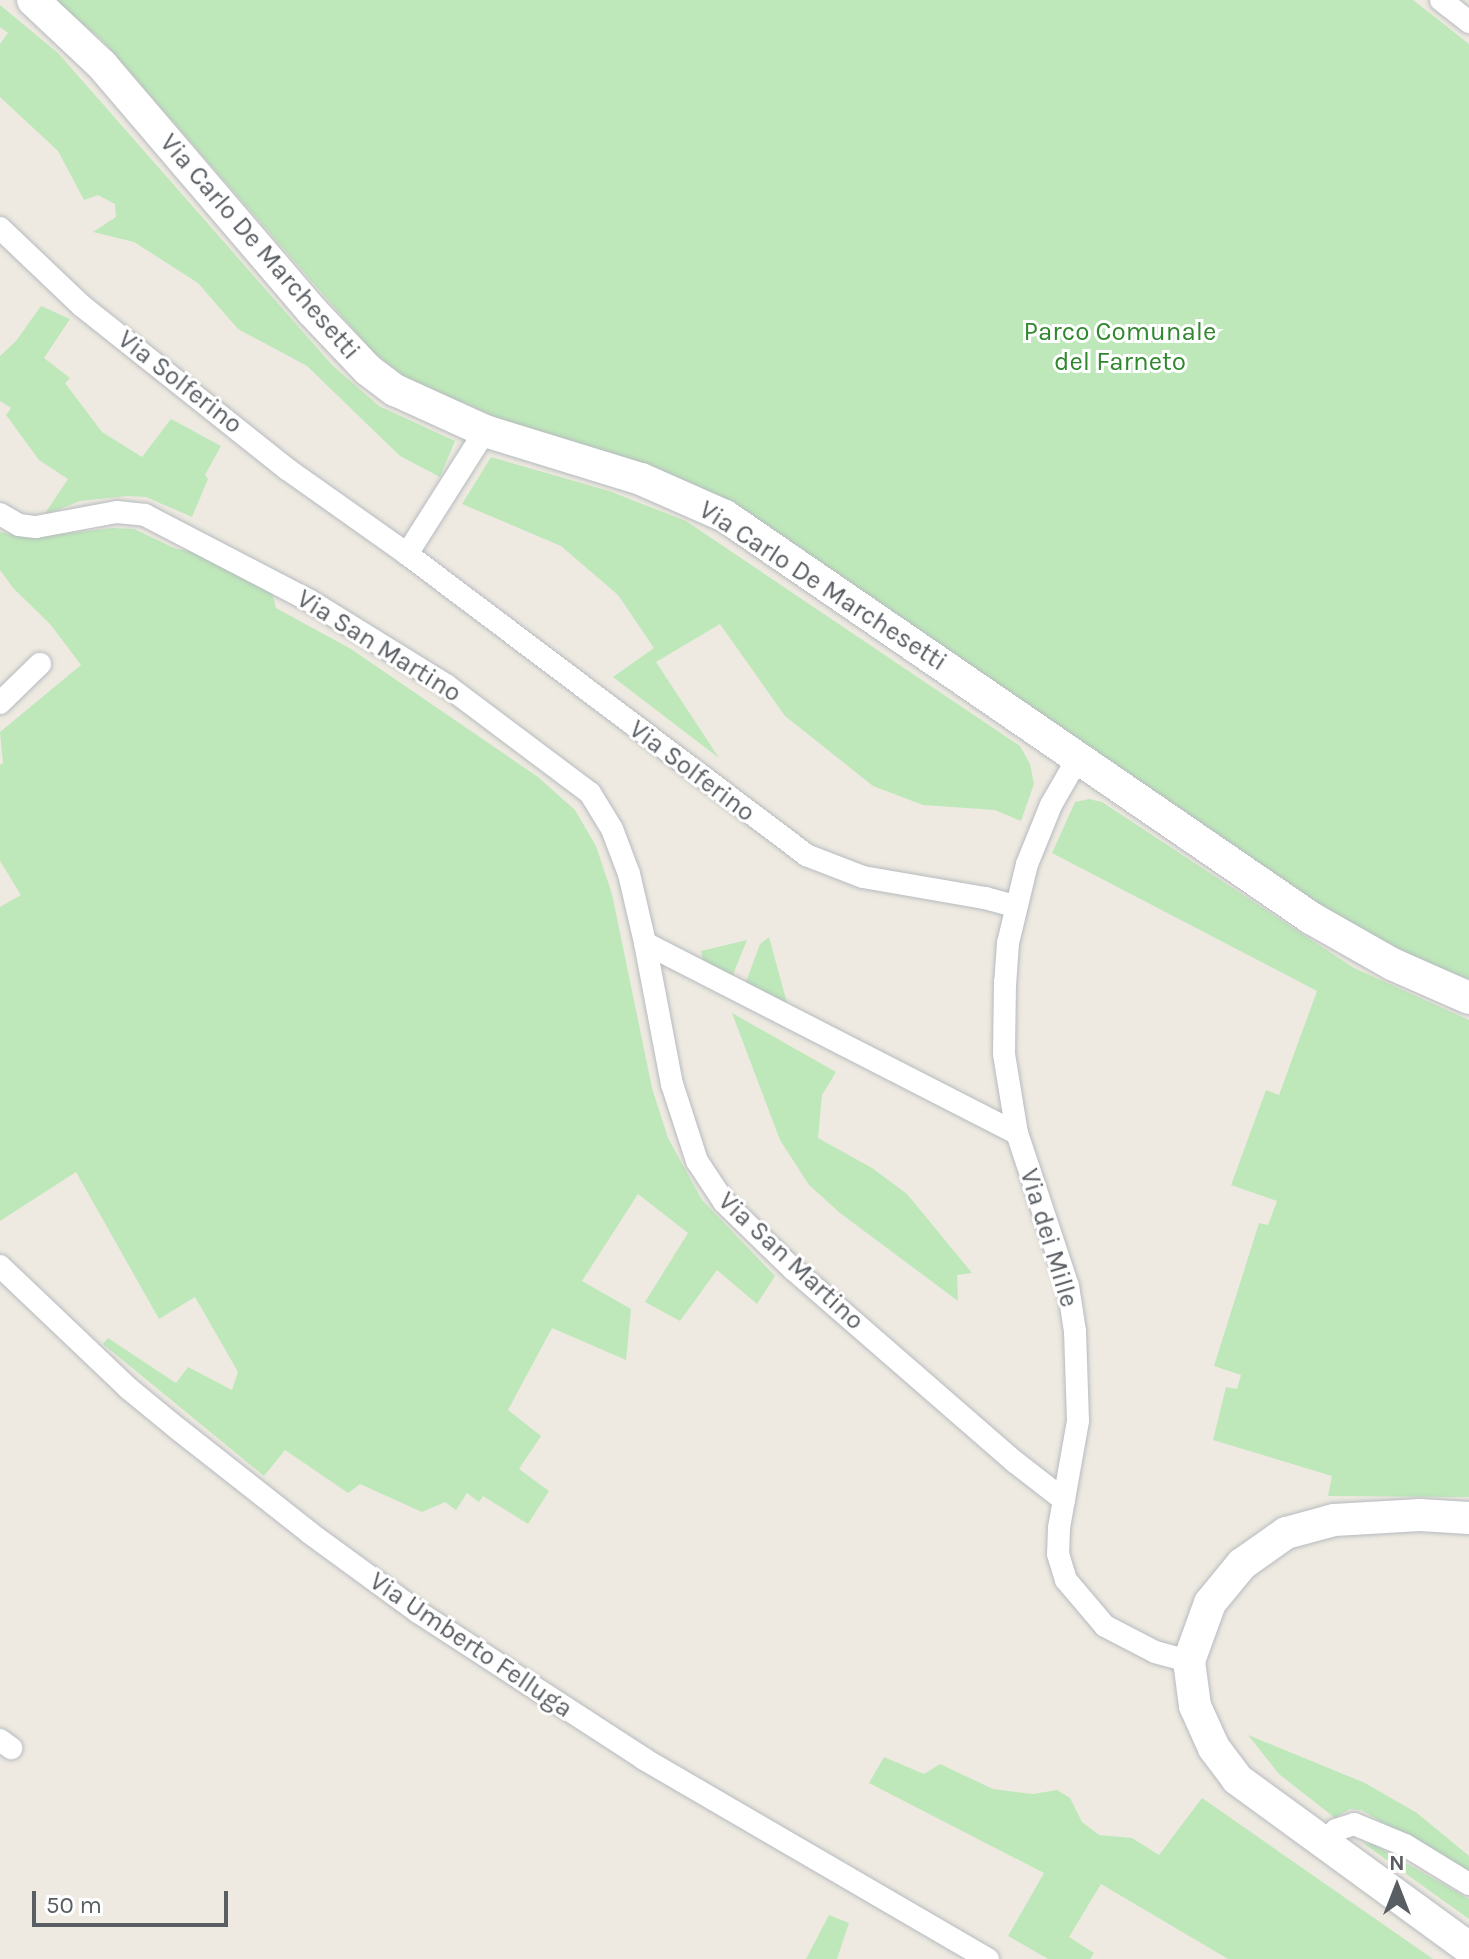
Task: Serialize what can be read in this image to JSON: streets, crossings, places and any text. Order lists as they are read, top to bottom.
{
  "streets": {
    "main road": ["Via Carlo De Marchesetti"],
    "street": [
      "Via Solferino",
      "Via San Martino",
      "Via dei Mille",
      "Via Umberto Felluga"
    ]
  },
  "crossings": [
    ["Via Carlo De Marchesetti", "Via dei Mille"],
    ["Via Solferino", "Via dei Mille"],
    ["Via San Martino", "Via dei Mille"]
  ],
  "parks": ["Parco Comunale del Farneto"],
  "scale_bar": "50 m",
  "north": "top"
}
